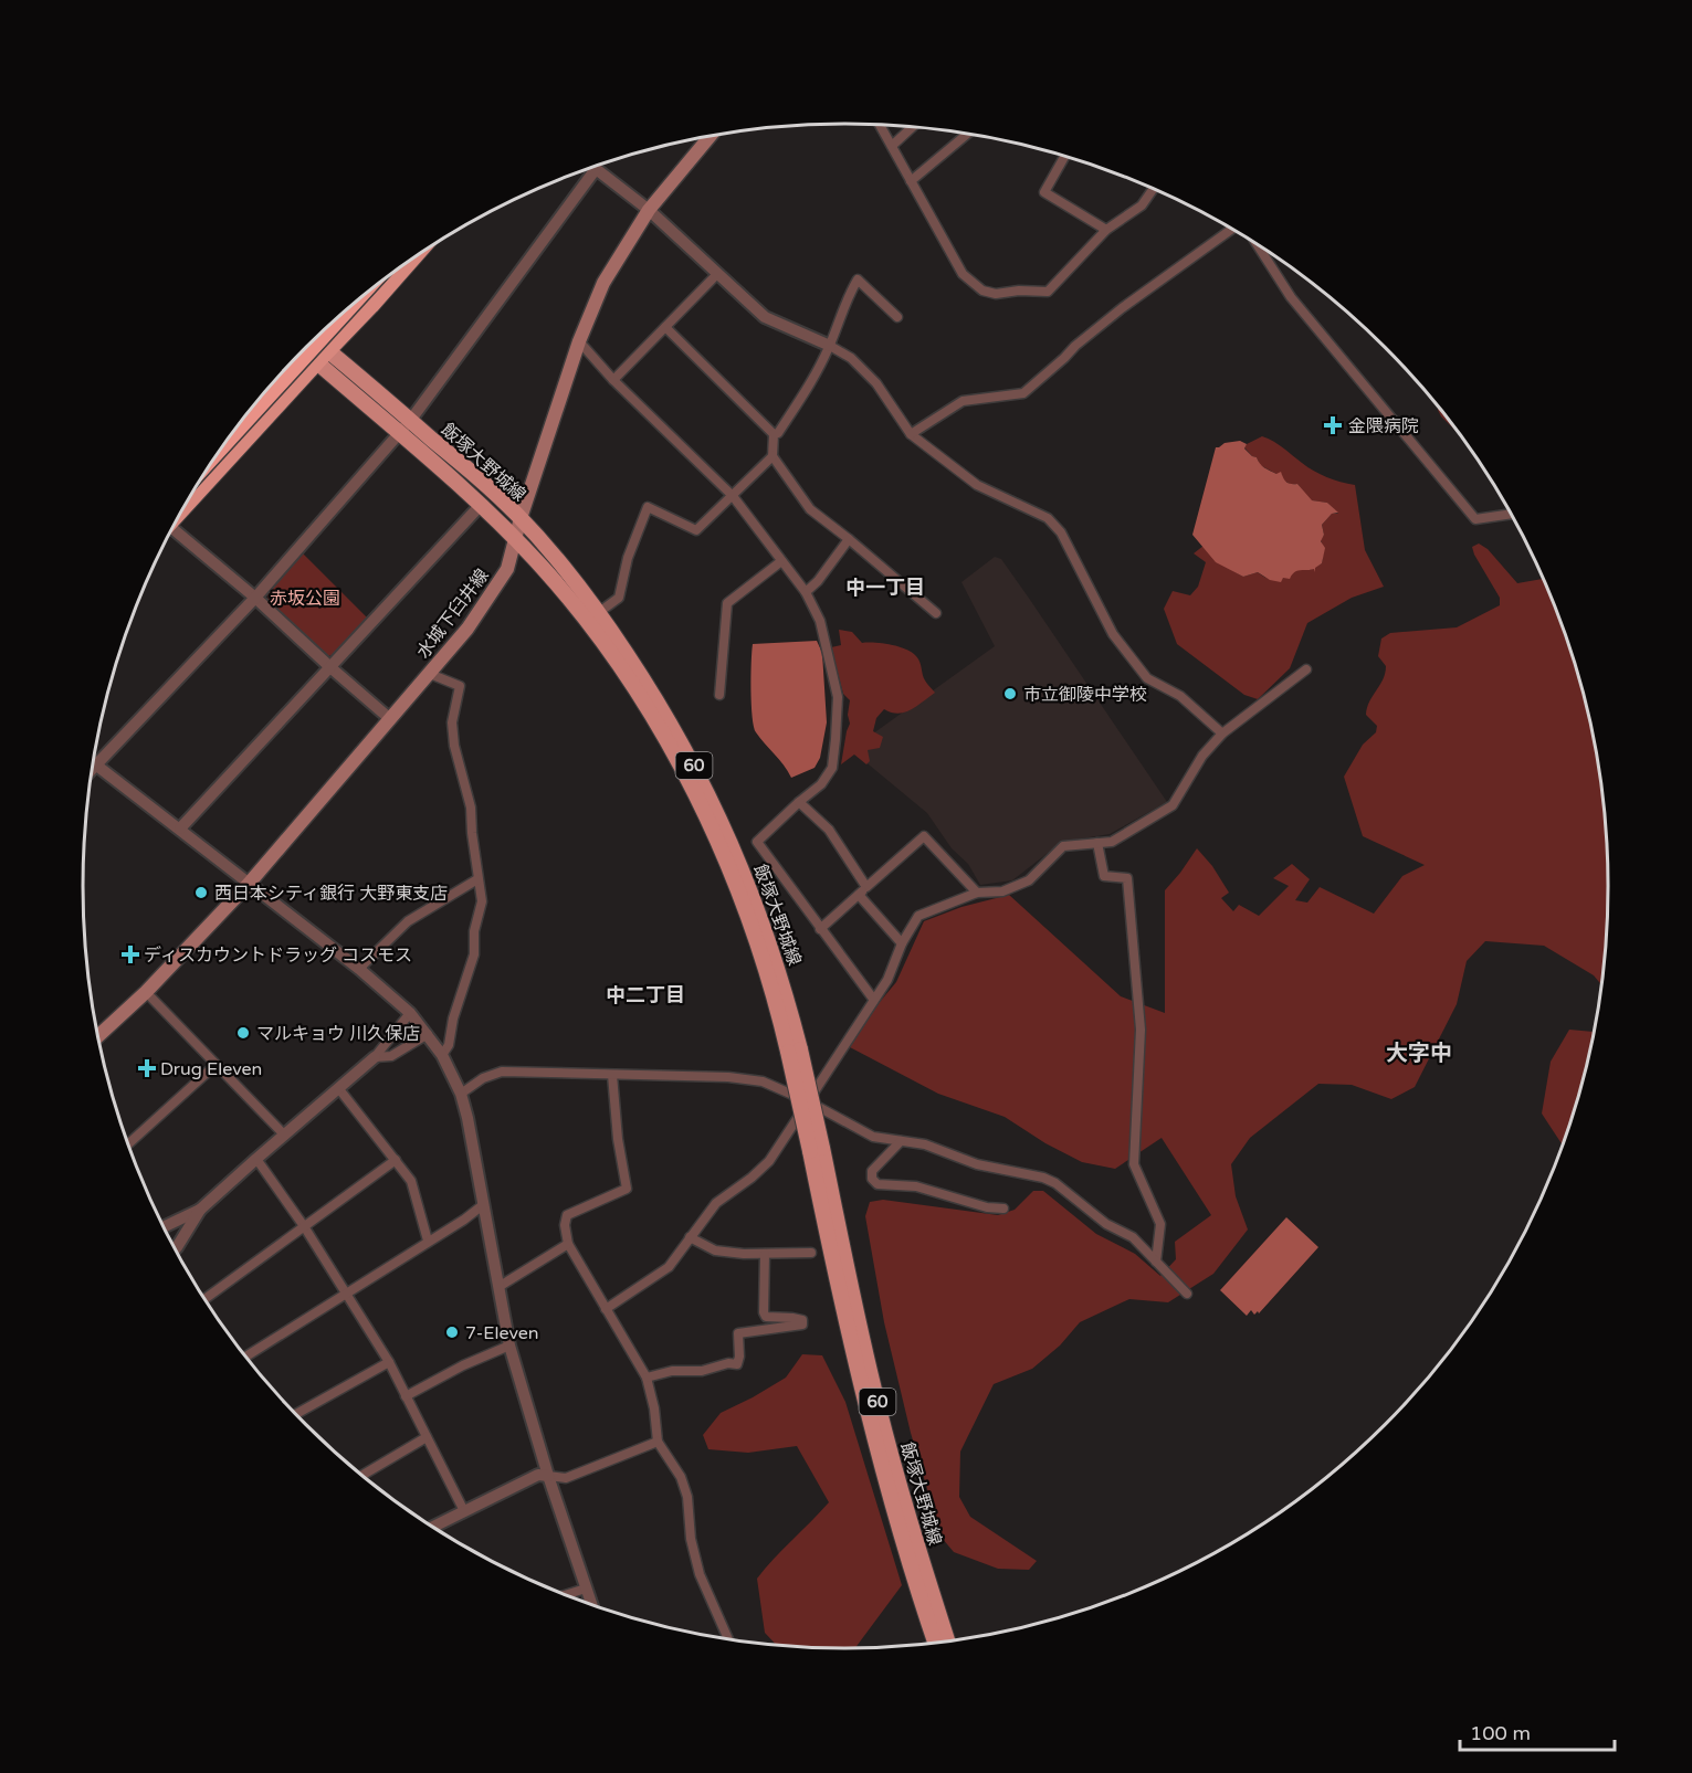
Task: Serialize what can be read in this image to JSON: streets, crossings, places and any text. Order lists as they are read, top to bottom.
{
  "streets": {
    "main road": ["飯塚大野城線", "水城下臼井線", "60"]
  },
  "crossings": [
    ["飯塚大野城線", "水城下臼井線"]
  ],
  "districts": ["中一丁目", "中二丁目", "大字中"],
  "parks": ["赤坂公園"],
  "places": {
    "health": ["金隈病院", "ディスカウントドラッグ コスモス", "Drug Eleven"],
    "other": [
      "市立御陵中学校",
      "西日本シティ銀行 大野東支店",
      "マルキョウ 川久保店",
      "7-Eleven"
    ]
  },
  "scale_bar": "100 m"
}
